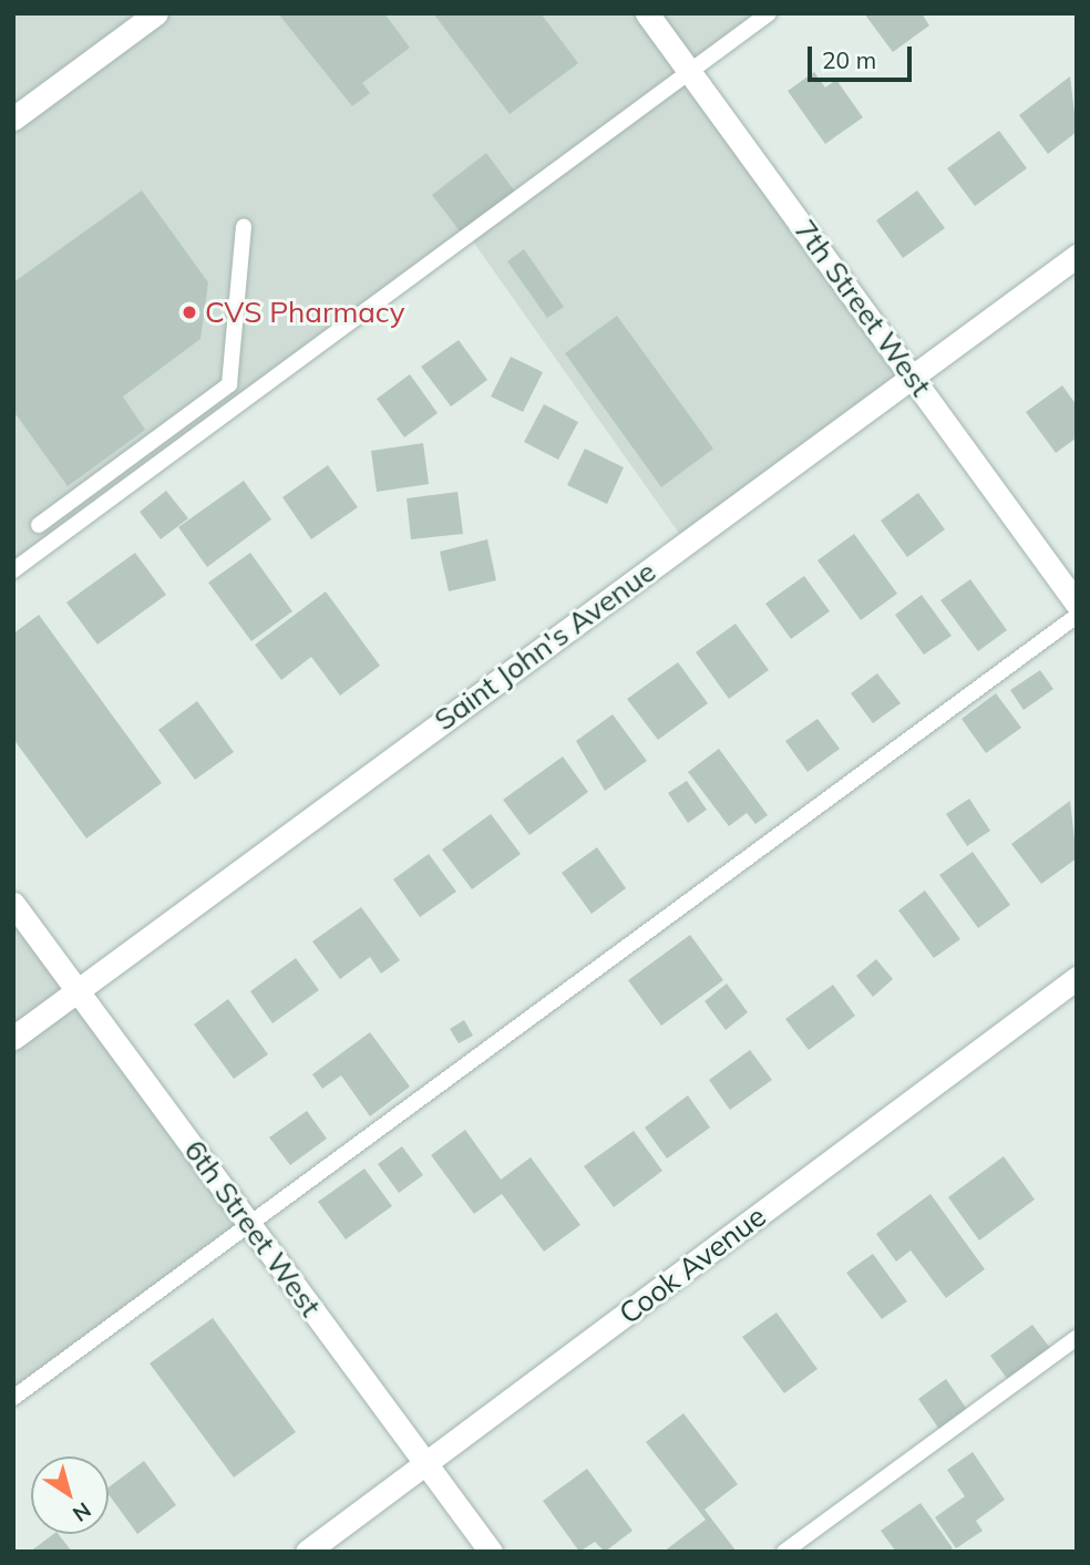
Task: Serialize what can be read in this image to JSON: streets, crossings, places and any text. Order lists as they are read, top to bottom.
{
  "streets": {
    "street": [
      "7th Street West",
      "Saint John's Avenue",
      "6th Street West",
      "Cook Avenue"
    ]
  },
  "crossings": [
    ["7th Street West", "Saint John's Avenue"],
    ["Saint John's Avenue", "6th Street West"],
    ["6th Street West", "Cook Avenue"]
  ],
  "places": ["CVS Pharmacy"],
  "scale_bar": "20 m",
  "north": "bottom right"
}
